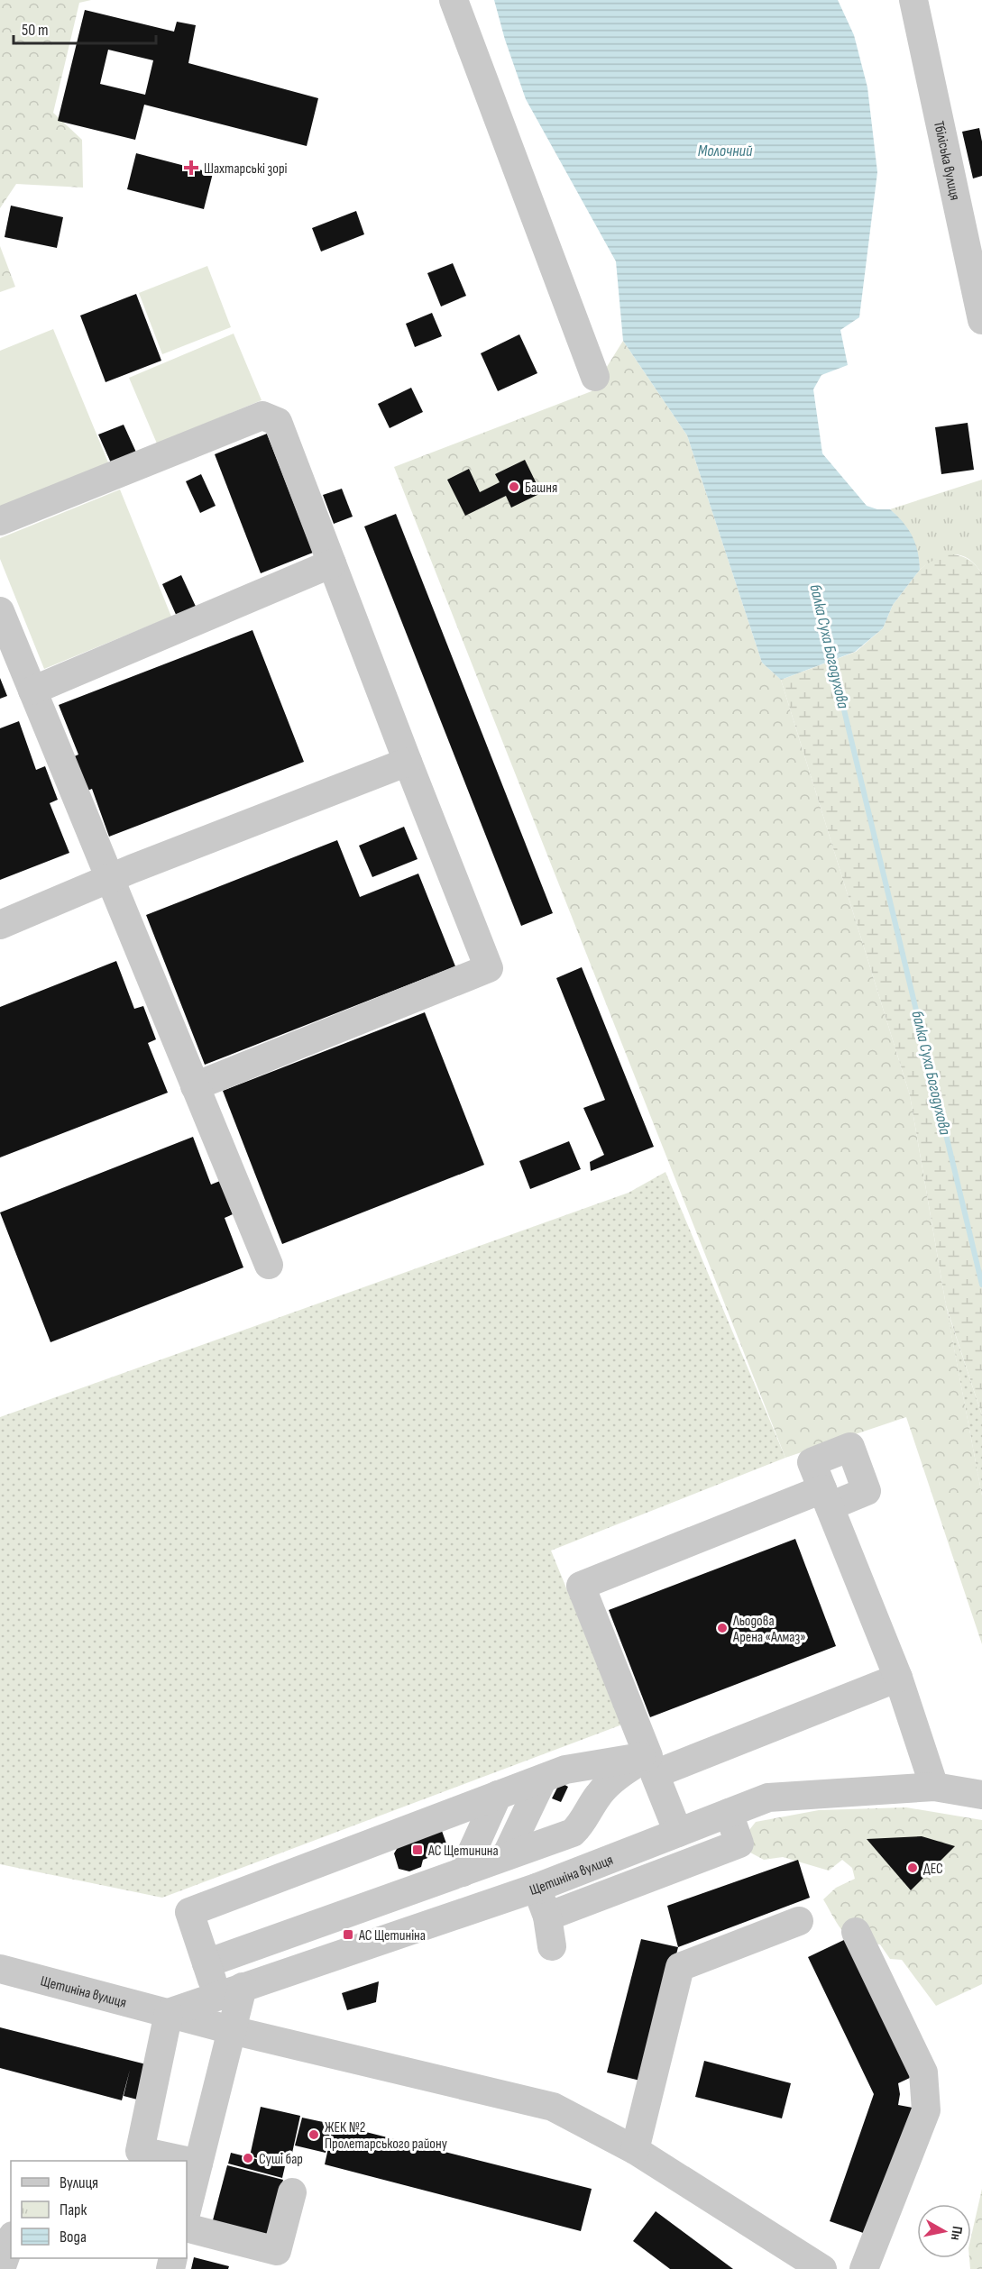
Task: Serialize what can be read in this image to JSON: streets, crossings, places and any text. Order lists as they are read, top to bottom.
{
  "streets": {
    "street": ["Тбіліська вулиця", "Щетиніна вулиця"]
  },
  "water": ["Молочний", "балка Суха Богодухова"],
  "places": {
    "health": ["Шахтарські зорі"],
    "other": [
      "Башня",
      "Льодова Арена «Алмаз»",
      "ДЕС",
      "ЖЕК №2 Пролетарського району",
      "Суші бар"
    ],
    "transit": ["АС Щетинина", "АС Щетиніна"]
  },
  "legend": ["Вулиця", "Парк", "Вода"],
  "scale_bar": "50 m",
  "north": "right"
}
